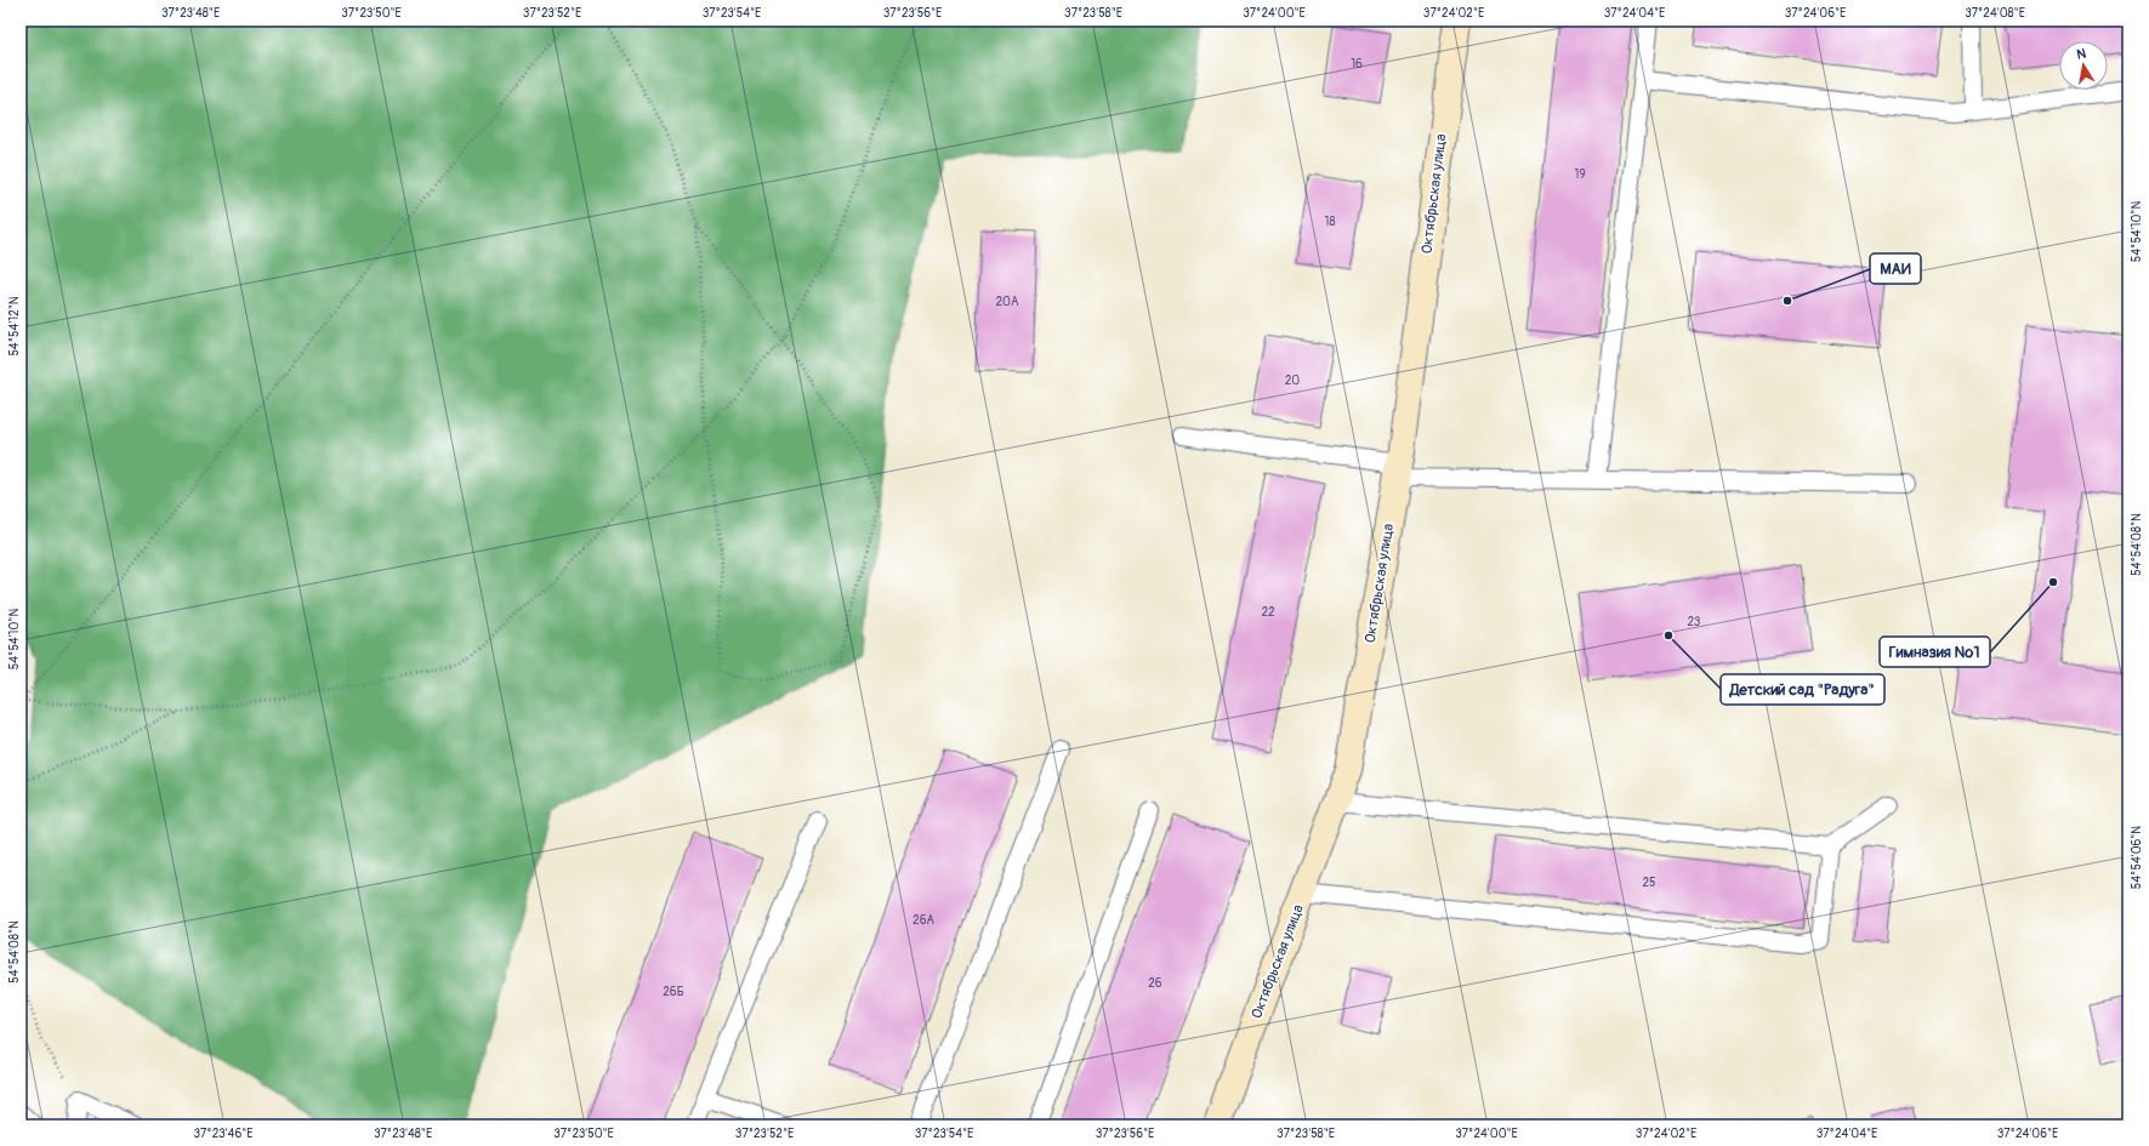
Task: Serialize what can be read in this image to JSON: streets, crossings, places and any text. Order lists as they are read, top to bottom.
{
  "streets": {
    "street": ["Октябрьская улица"]
  },
  "places": ["МАИ", "Гимназия №1", "Детский сад \"Радуга\""],
  "house_numbers": [
    "16",
    "19",
    "18",
    "20А",
    "20",
    "22",
    "23",
    "25",
    "26А",
    "26",
    "26Б"
  ],
  "north": "top",
  "coordinates": [
    "37°23'48\"E",
    "37°23'50\"E",
    "37°23'52\"E",
    "37°23'54\"E",
    "37°23'56\"E",
    "37°23'58\"E",
    "37°24'00\"E",
    "37°24'02\"E",
    "37°24'04\"E",
    "37°24'06\"E",
    "37°24'08\"E",
    "54°54'10\"N",
    "54°54'12\"N",
    "54°54'08\"N",
    "54°54'06\"N",
    "37°23'46\"E"
  ]
}
